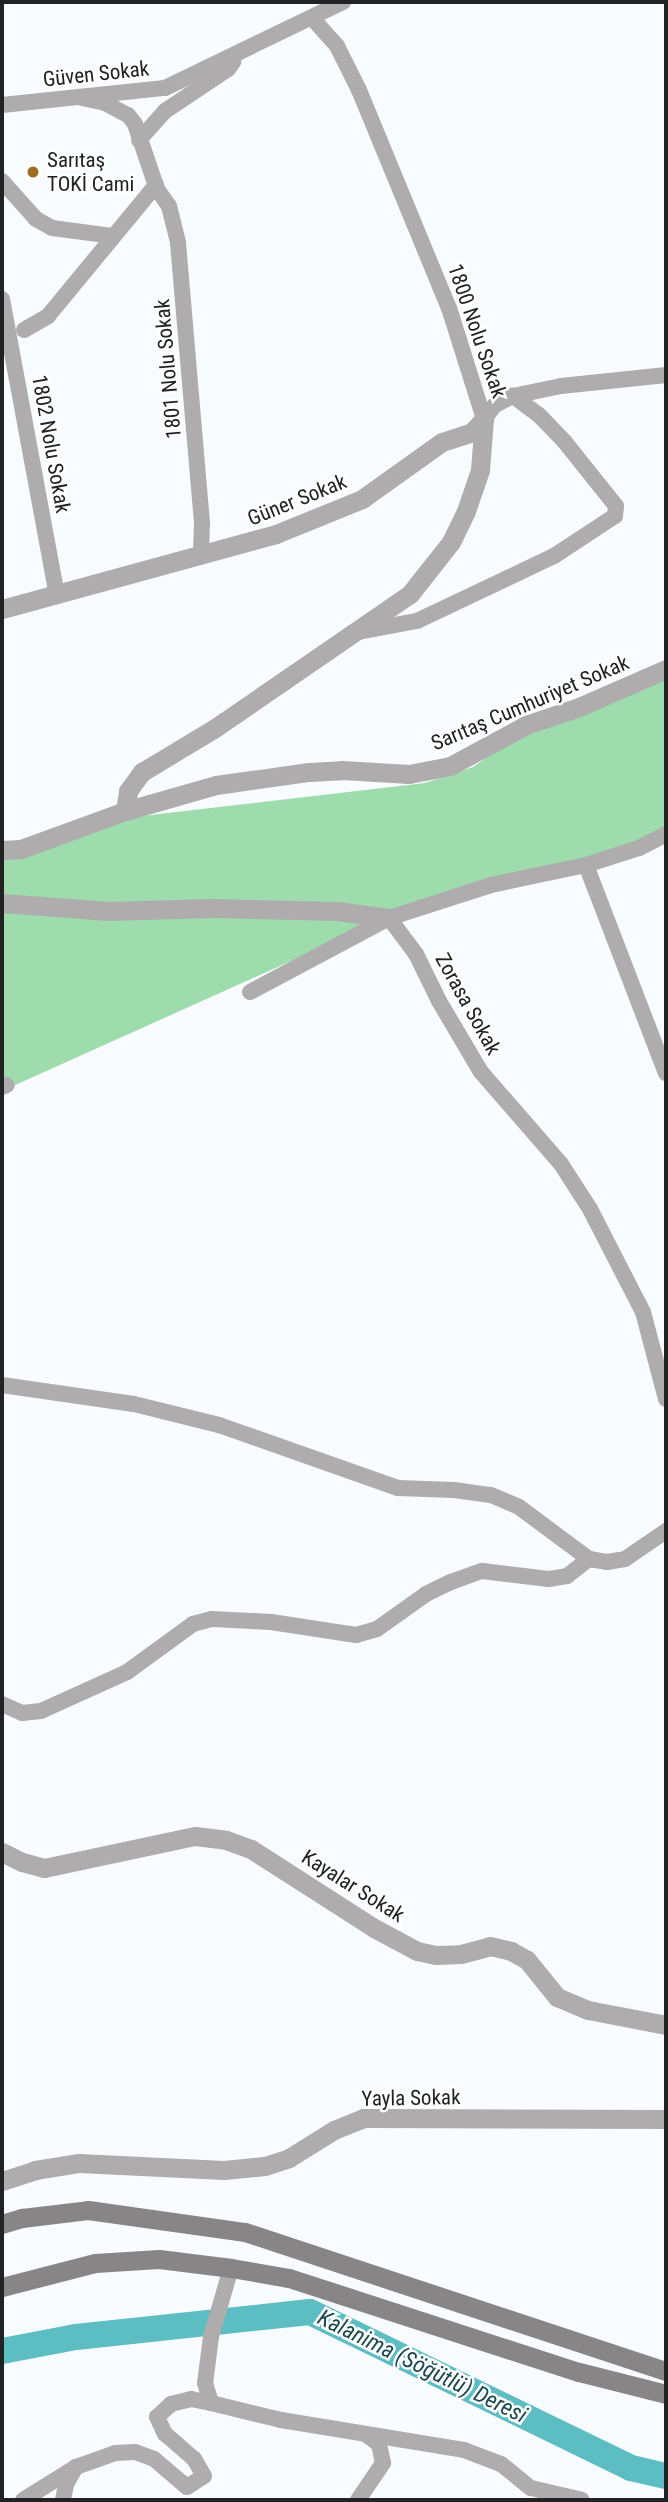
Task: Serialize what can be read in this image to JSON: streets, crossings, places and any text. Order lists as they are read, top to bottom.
{
  "streets": {
    "street": [
      "Güven Sokak",
      "1800 Nolu Sokak",
      "1801 Nolu Sokak",
      "1802 Nolu Sokak",
      "Güner Sokak",
      "Sarıtaş Cumhuriyet Sokak",
      "Zorasa Sokak",
      "Kayalar Sokak",
      "Yayla Sokak"
    ]
  },
  "crossings": [
    ["Güven Sokak", "1800 Nolu Sokak"],
    ["Güven Sokak", "1801 Nolu Sokak"],
    ["1800 Nolu Sokak", "Güner Sokak"],
    ["1800 Nolu Sokak", "Sarıtaş Cumhuriyet Sokak"],
    ["1801 Nolu Sokak", "Güner Sokak"],
    ["1802 Nolu Sokak", "Güner Sokak"]
  ],
  "water": ["Kalanima (Söğütlü) Deresi"],
  "places": ["Sarıtaş TOKİ Cami"]
}
